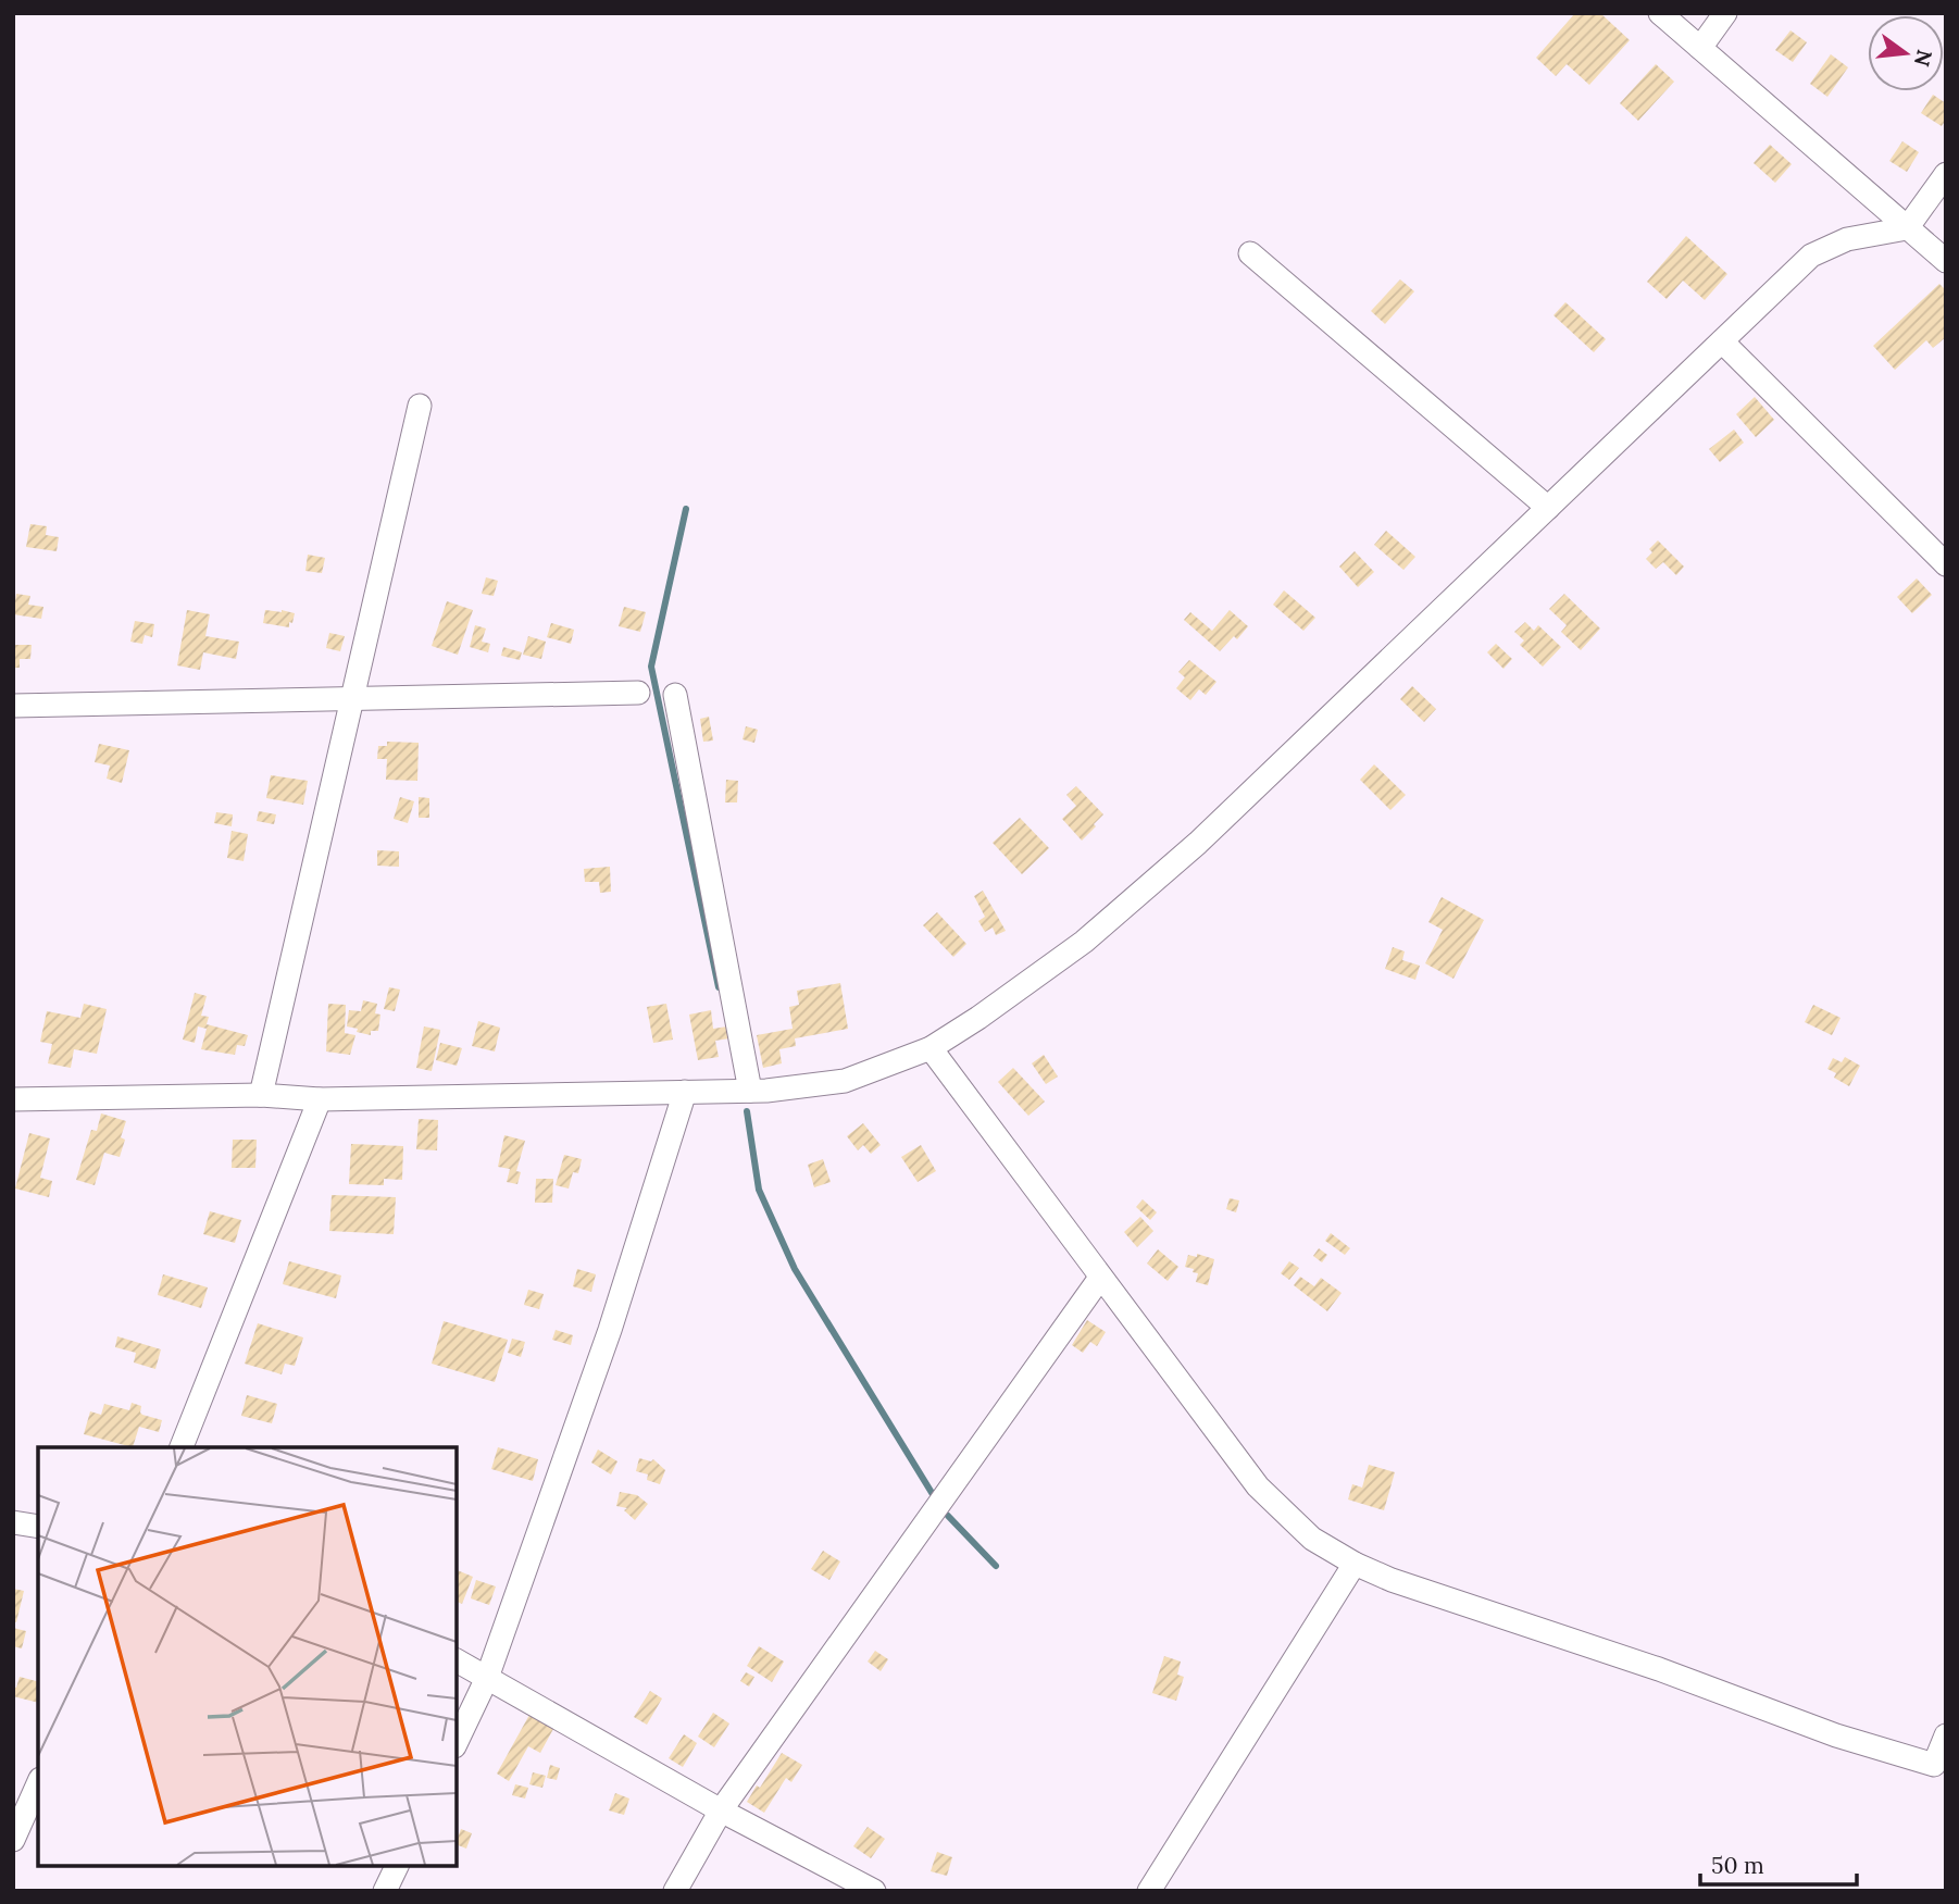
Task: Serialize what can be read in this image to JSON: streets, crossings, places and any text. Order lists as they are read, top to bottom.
{
  "scale_bar": "50 m",
  "north": "right"
}
